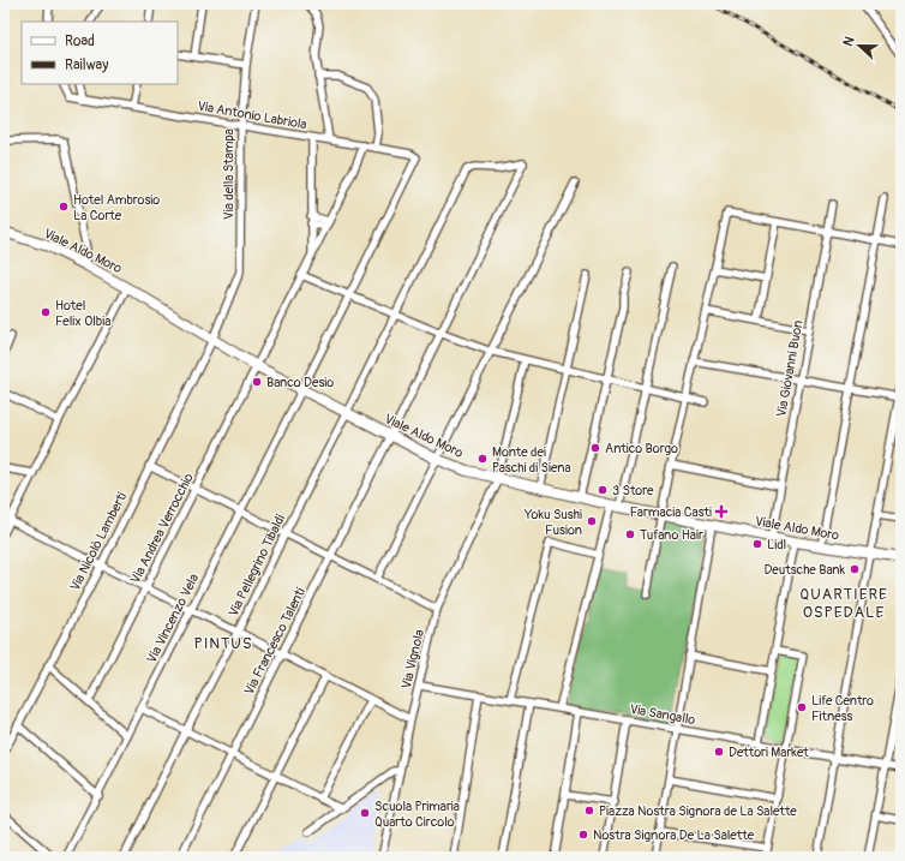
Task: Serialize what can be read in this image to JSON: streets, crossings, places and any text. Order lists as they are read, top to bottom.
{
  "streets": {
    "main road": ["Viale Aldo Moro"],
    "street": [
      "Via Antonio Labriola",
      "Via della Stampa",
      "Via Giovanni Buon",
      "Via Andrea Verrocchio",
      "Via Nicolò Lamberti",
      "Via Pellegrino Tibaldi",
      "Via Vincenzo Vela",
      "Via Francesco Talenti",
      "Via Vignola",
      "Via Sangallo"
    ]
  },
  "crossings": [
    ["Via Antonio Labriola", "Via della Stampa"],
    ["Via Antonio Labriola", "Via Andrea Verrocchio"],
    ["Via Antonio Labriola", "Via Vincenzo Vela"],
    ["Via della Stampa", "Viale Aldo Moro"],
    ["Via della Stampa", "Via Nicolò Lamberti"],
    ["Viale Aldo Moro", "Via Giovanni Buon"],
    ["Viale Aldo Moro", "Via Andrea Verrocchio"],
    ["Viale Aldo Moro", "Via Nicolò Lamberti"],
    ["Viale Aldo Moro", "Via Pellegrino Tibaldi"],
    ["Viale Aldo Moro", "Via Vincenzo Vela"],
    ["Viale Aldo Moro", "Via Francesco Talenti"],
    ["Viale Aldo Moro", "Via Vignola"],
    ["Via Pellegrino Tibaldi", "Via Francesco Talenti"],
    ["Via Vignola", "Via Sangallo"]
  ],
  "districts": ["QUARTIERE OSPEDALE", "PINTUS"],
  "places": {
    "other": [
      "Hotel Ambrosio La Corte",
      "Hotel Felix Olbia",
      "Banco Desio",
      "Antico Borgo",
      "Monte dei Paschi di Siena",
      "3 Store",
      "Yoku Sushi Fusion",
      "Tufano Hair",
      "Lidl",
      "Deutsche Bank",
      "Life Centro Fitness",
      "Dettori Market",
      "Piazza Nostra Signora de La Salette",
      "Scuola Primaria Quarto Circolo",
      "Nostra Signora De La Salette"
    ],
    "health": ["Farmacia Casti"]
  },
  "legend": ["Road", "Railway"],
  "north": "left"
}
